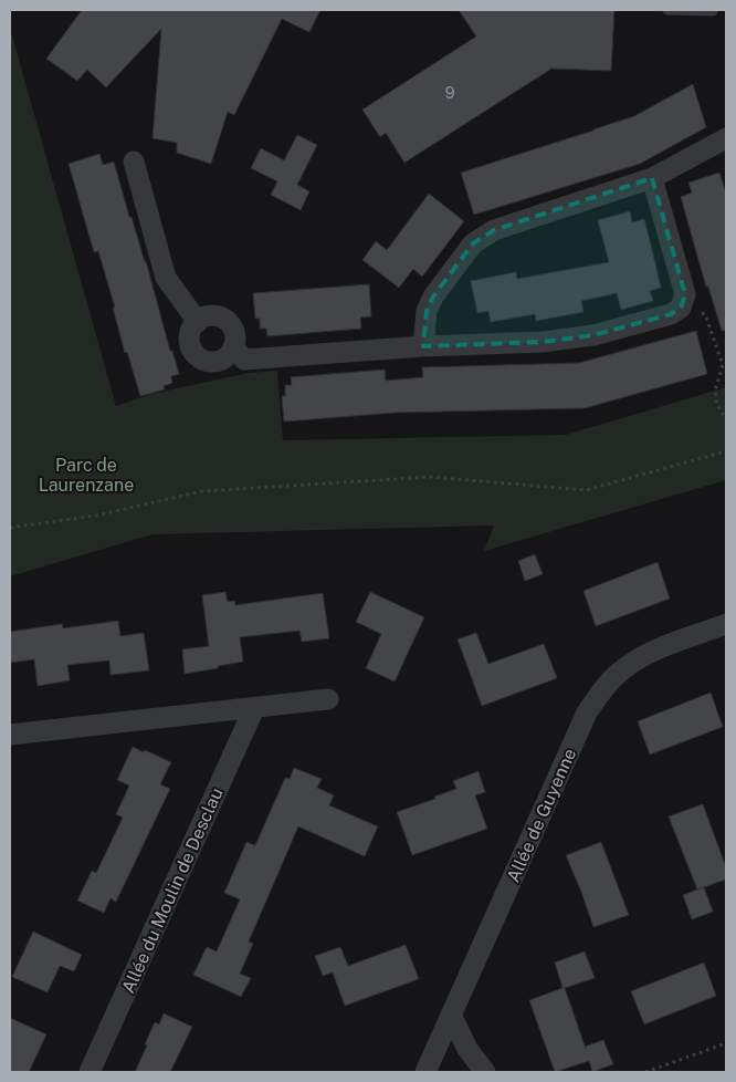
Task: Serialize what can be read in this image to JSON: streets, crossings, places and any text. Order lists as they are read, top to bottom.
{
  "streets": {
    "street": ["Allée de Guyenne", "Allée du Moulin de Desclau"]
  },
  "parks": ["Parc de Laurenzane"],
  "house_numbers": ["9"]
}
